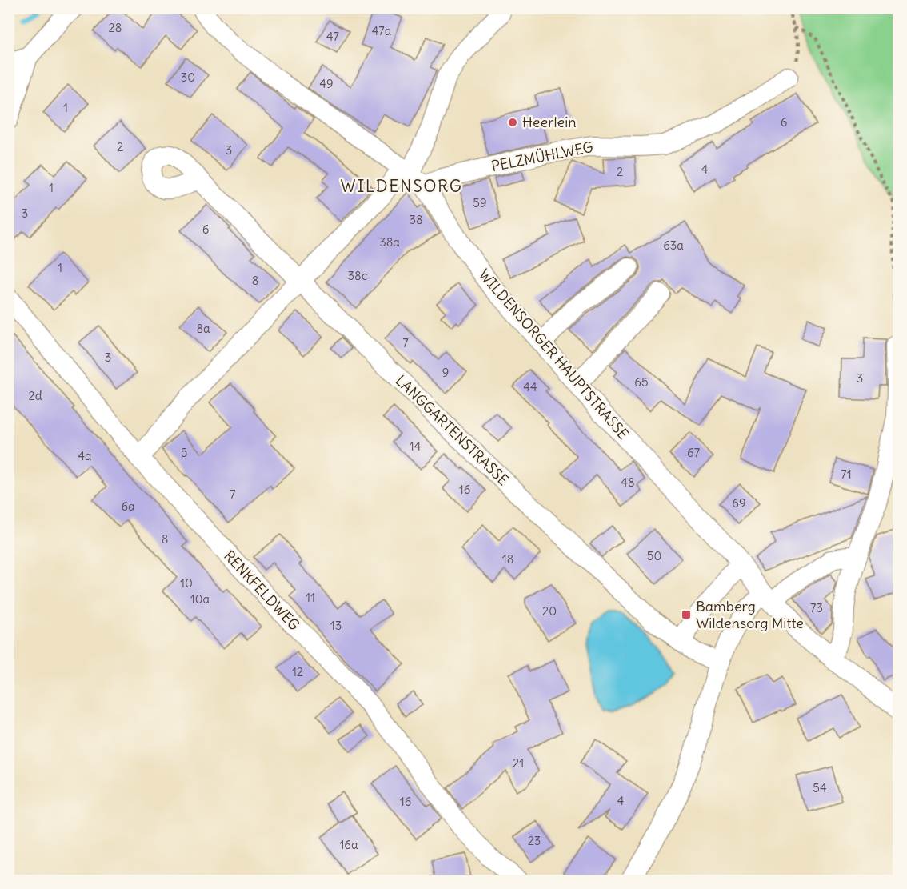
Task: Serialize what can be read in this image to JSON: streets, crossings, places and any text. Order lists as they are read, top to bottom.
{
  "streets": {
    "street": [
      "PELZMÜHLWEG",
      "WILDENSORGER HAUPTSTRASSE",
      "LANGGARTENSTRASSE",
      "RENKFELDWEG"
    ]
  },
  "crossings": [
    ["PELZMÜHLWEG", "WILDENSORGER HAUPTSTRASSE"]
  ],
  "districts": ["WILDENSORG"],
  "places": {
    "other": ["Heerlein"],
    "transit": ["Bamberg Wildensorg Mitte"]
  },
  "house_numbers": [
    "28",
    "47a",
    "47",
    "30",
    "49",
    "1",
    "6",
    "2",
    "3",
    "4",
    "2",
    "1",
    "59",
    "3",
    "38",
    "6",
    "38a",
    "63a",
    "1",
    "38c",
    "8",
    "8a",
    "7",
    "3",
    "9",
    "3",
    "65",
    "44",
    "2d",
    "14",
    "5",
    "67",
    "4a",
    "71",
    "48",
    "16",
    "7",
    "69",
    "6a",
    "8",
    "50",
    "18",
    "10",
    "11",
    "10a",
    "73",
    "20",
    "13",
    "12",
    "21",
    "54",
    "4",
    "16",
    "23",
    "16a"
  ]
}
